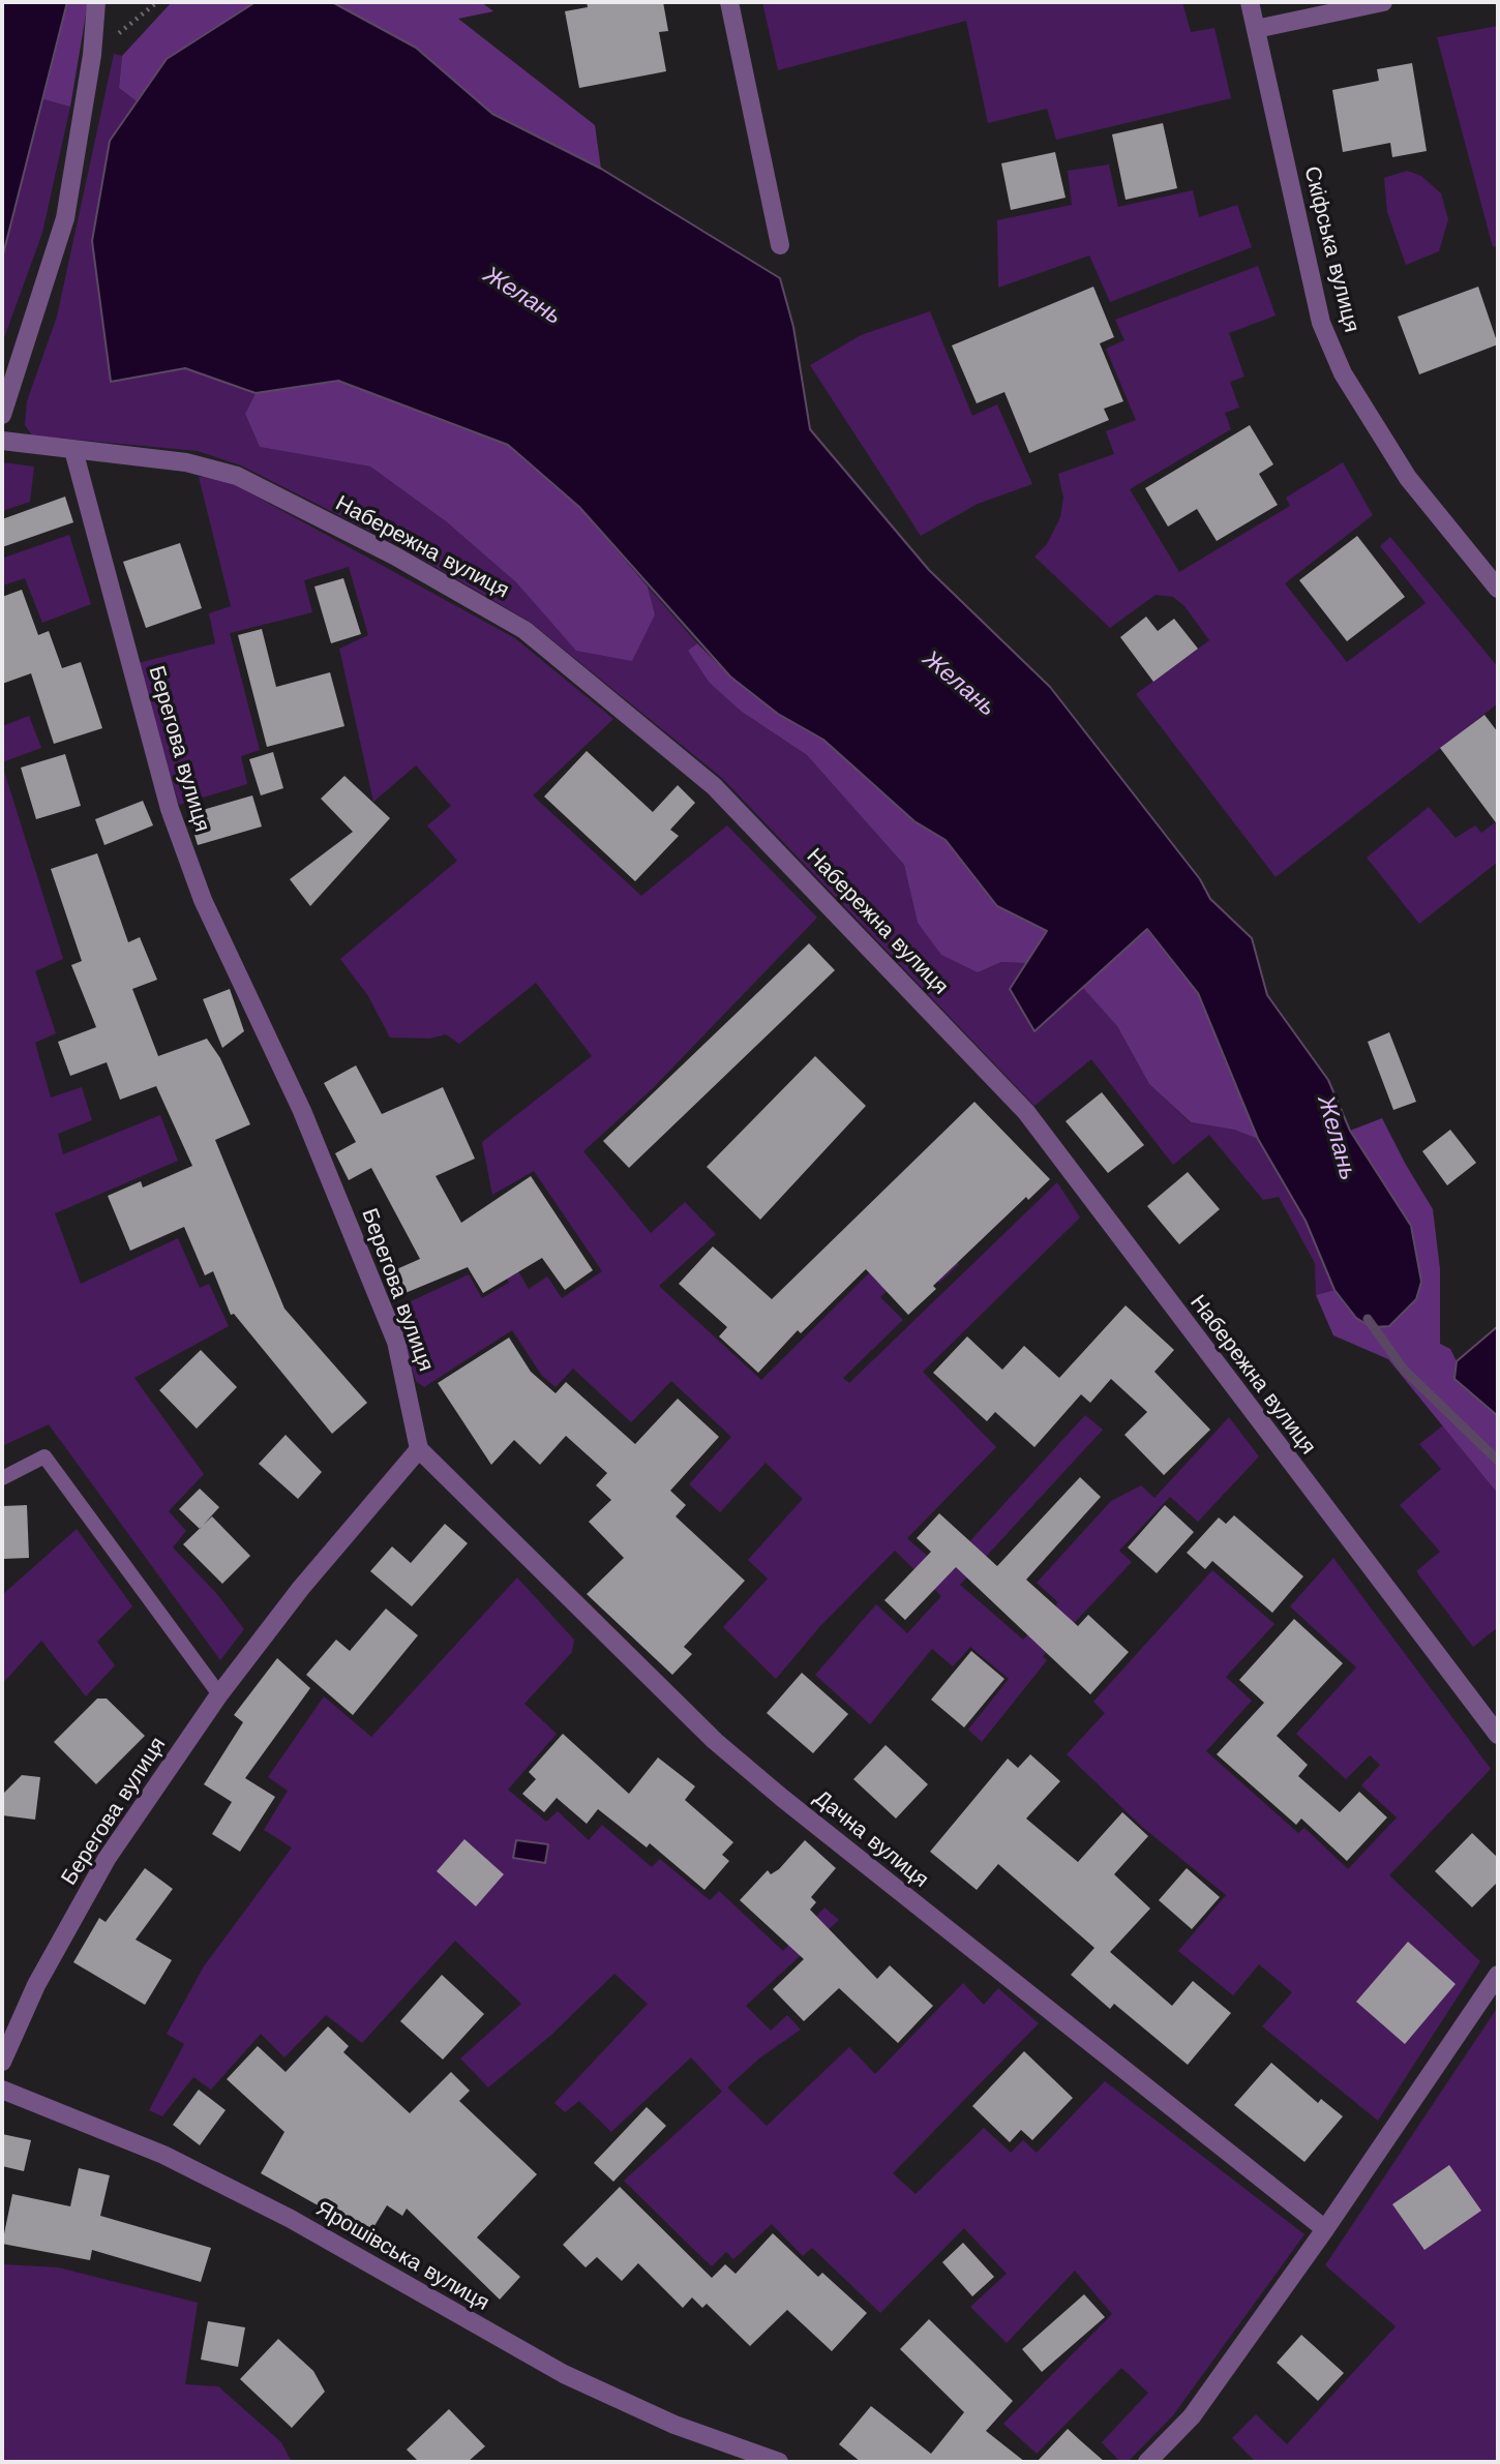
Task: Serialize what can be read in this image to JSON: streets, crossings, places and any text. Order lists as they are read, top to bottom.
{
  "streets": {
    "street": [
      "Скіфська вулиця",
      "Набережна вулиця",
      "Берегова вулиця",
      "Дачна вулиця",
      "Ярошівська вулиця"
    ]
  },
  "crossings": [
    ["Набережна вулиця", "Берегова вулиця"],
    ["Берегова вулиця", "Дачна вулиця"]
  ],
  "water": ["Желань"]
}
